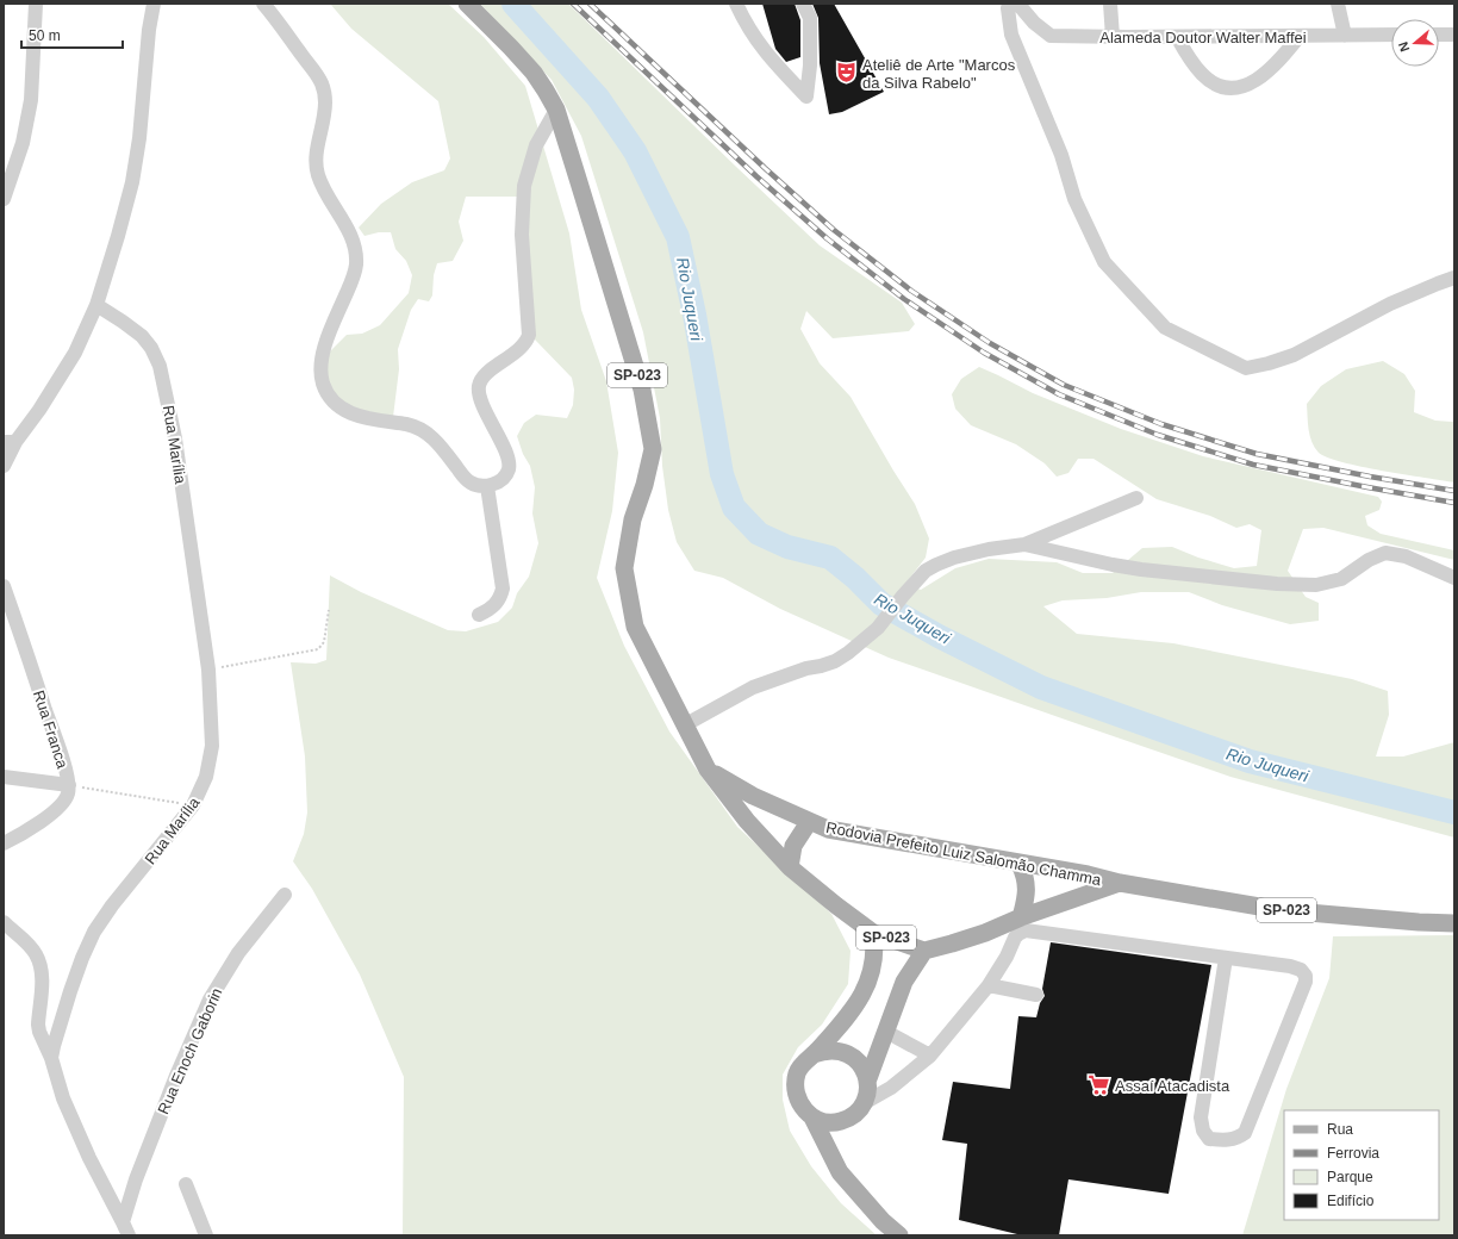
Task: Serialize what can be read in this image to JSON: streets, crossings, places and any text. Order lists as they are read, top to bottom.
{
  "streets": {
    "main road": ["SP-023", "Rodovia Prefeito Luiz Salomão Chamma"],
    "street": [
      "Alameda Doutor Walter Maffei",
      "Rua Marília",
      "Rua Franca",
      "Rua Enoch Gaborin"
    ]
  },
  "crossings": [
    ["SP-023", "Rodovia Prefeito Luiz Salomão Chamma"],
    ["Rua Marília", "Rua Enoch Gaborin"]
  ],
  "water": ["Rio Juqueri"],
  "places": {
    "theatre": ["Ateliê de Arte \"Marcos da Silva Rabelo\""],
    "supermarket": ["Assaí Atacadista"]
  },
  "legend": [
    "Rua",
    "Ferrovia",
    "Parque",
    "Edifício"
  ],
  "scale_bar": "50 m",
  "north": "left"
}
